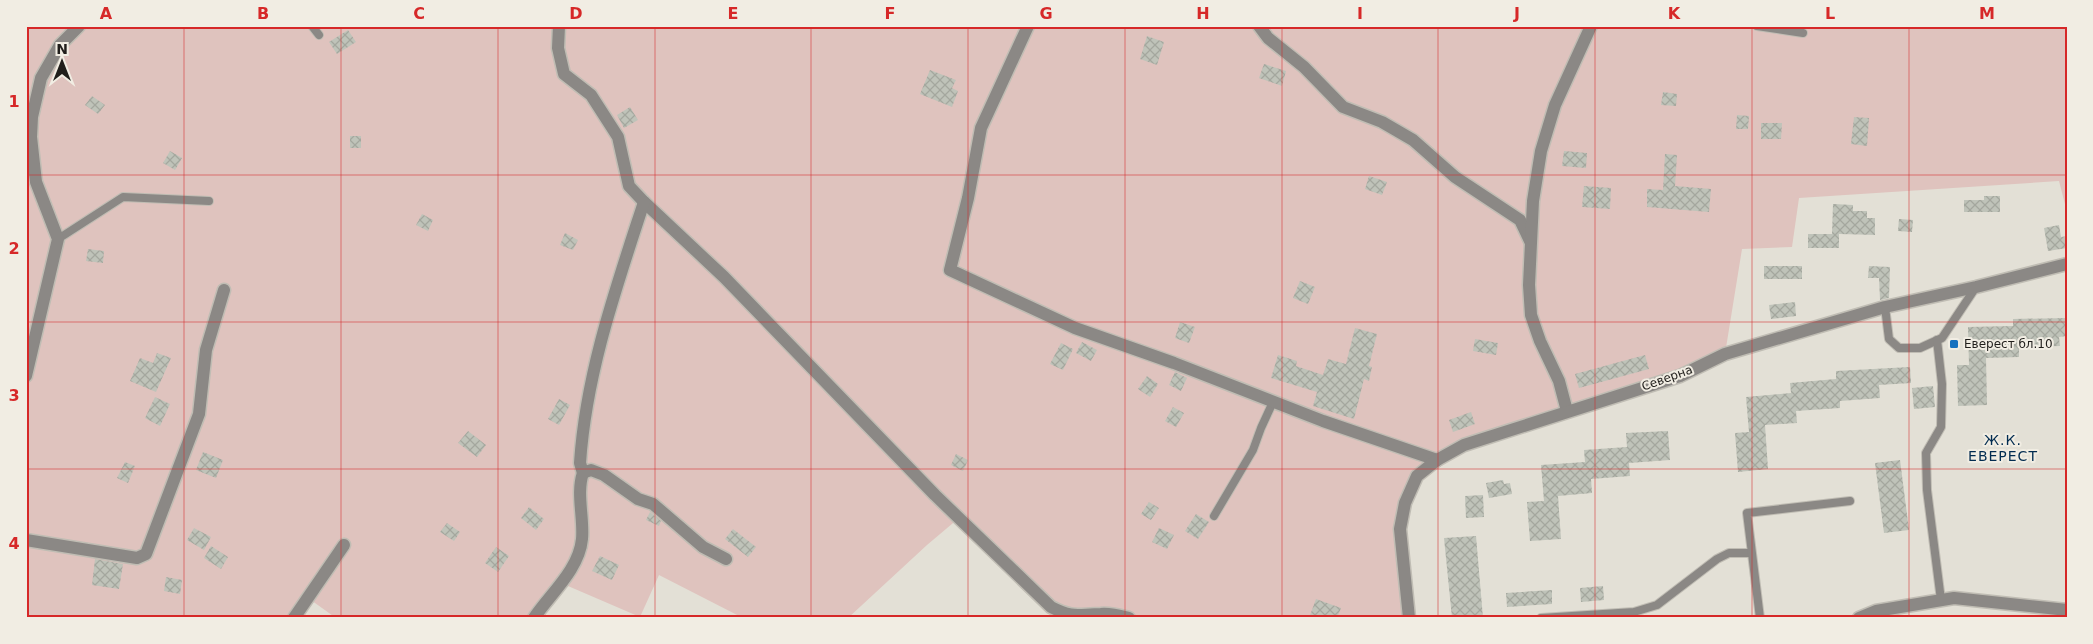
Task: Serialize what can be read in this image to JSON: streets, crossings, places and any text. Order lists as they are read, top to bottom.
{
  "streets": {
    "street": ["Северна"]
  },
  "districts": ["Ж.К. ЕВЕРЕСТ"],
  "places": {
    "transit": ["Еверест бл.10"]
  },
  "north": "top",
  "grid": {
    "columns": [
      "A",
      "B",
      "C",
      "D",
      "E",
      "F",
      "G",
      "H",
      "I",
      "J",
      "K",
      "L",
      "M"
    ],
    "rows": [
      "1",
      "2",
      "3",
      "4"
    ]
  }
}
